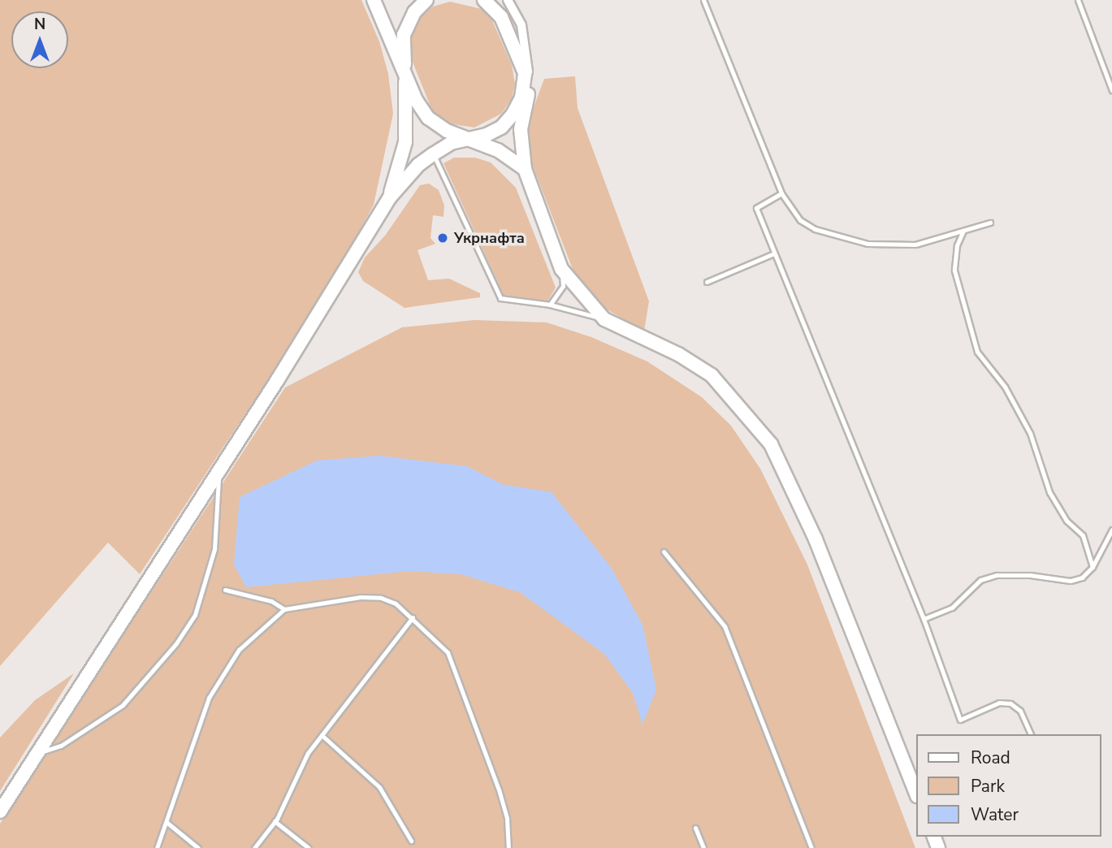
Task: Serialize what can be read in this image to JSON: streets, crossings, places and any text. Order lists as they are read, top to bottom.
{
  "places": ["Укрнафта"],
  "legend": ["Road", "Park", "Water"],
  "north": "top"
}
